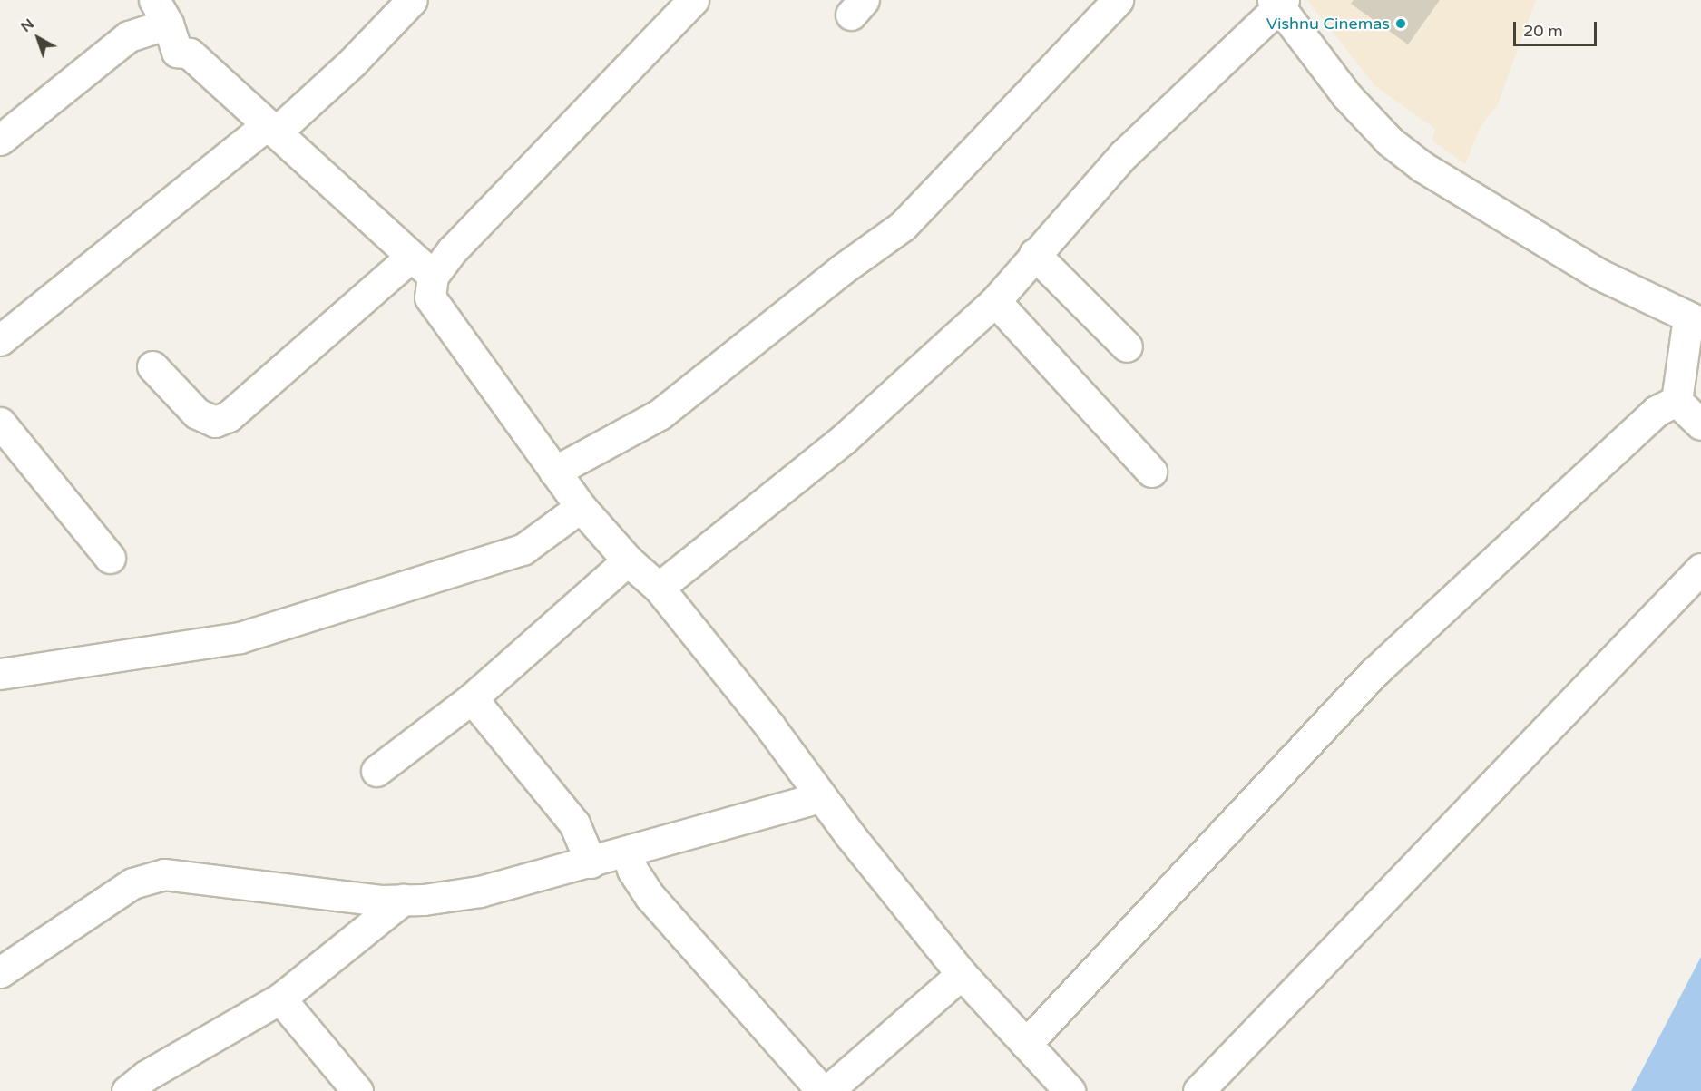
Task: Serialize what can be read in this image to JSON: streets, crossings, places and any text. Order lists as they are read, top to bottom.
{
  "places": ["Vishnu Cinemas"],
  "scale_bar": "20 m",
  "north": "top left"
}
